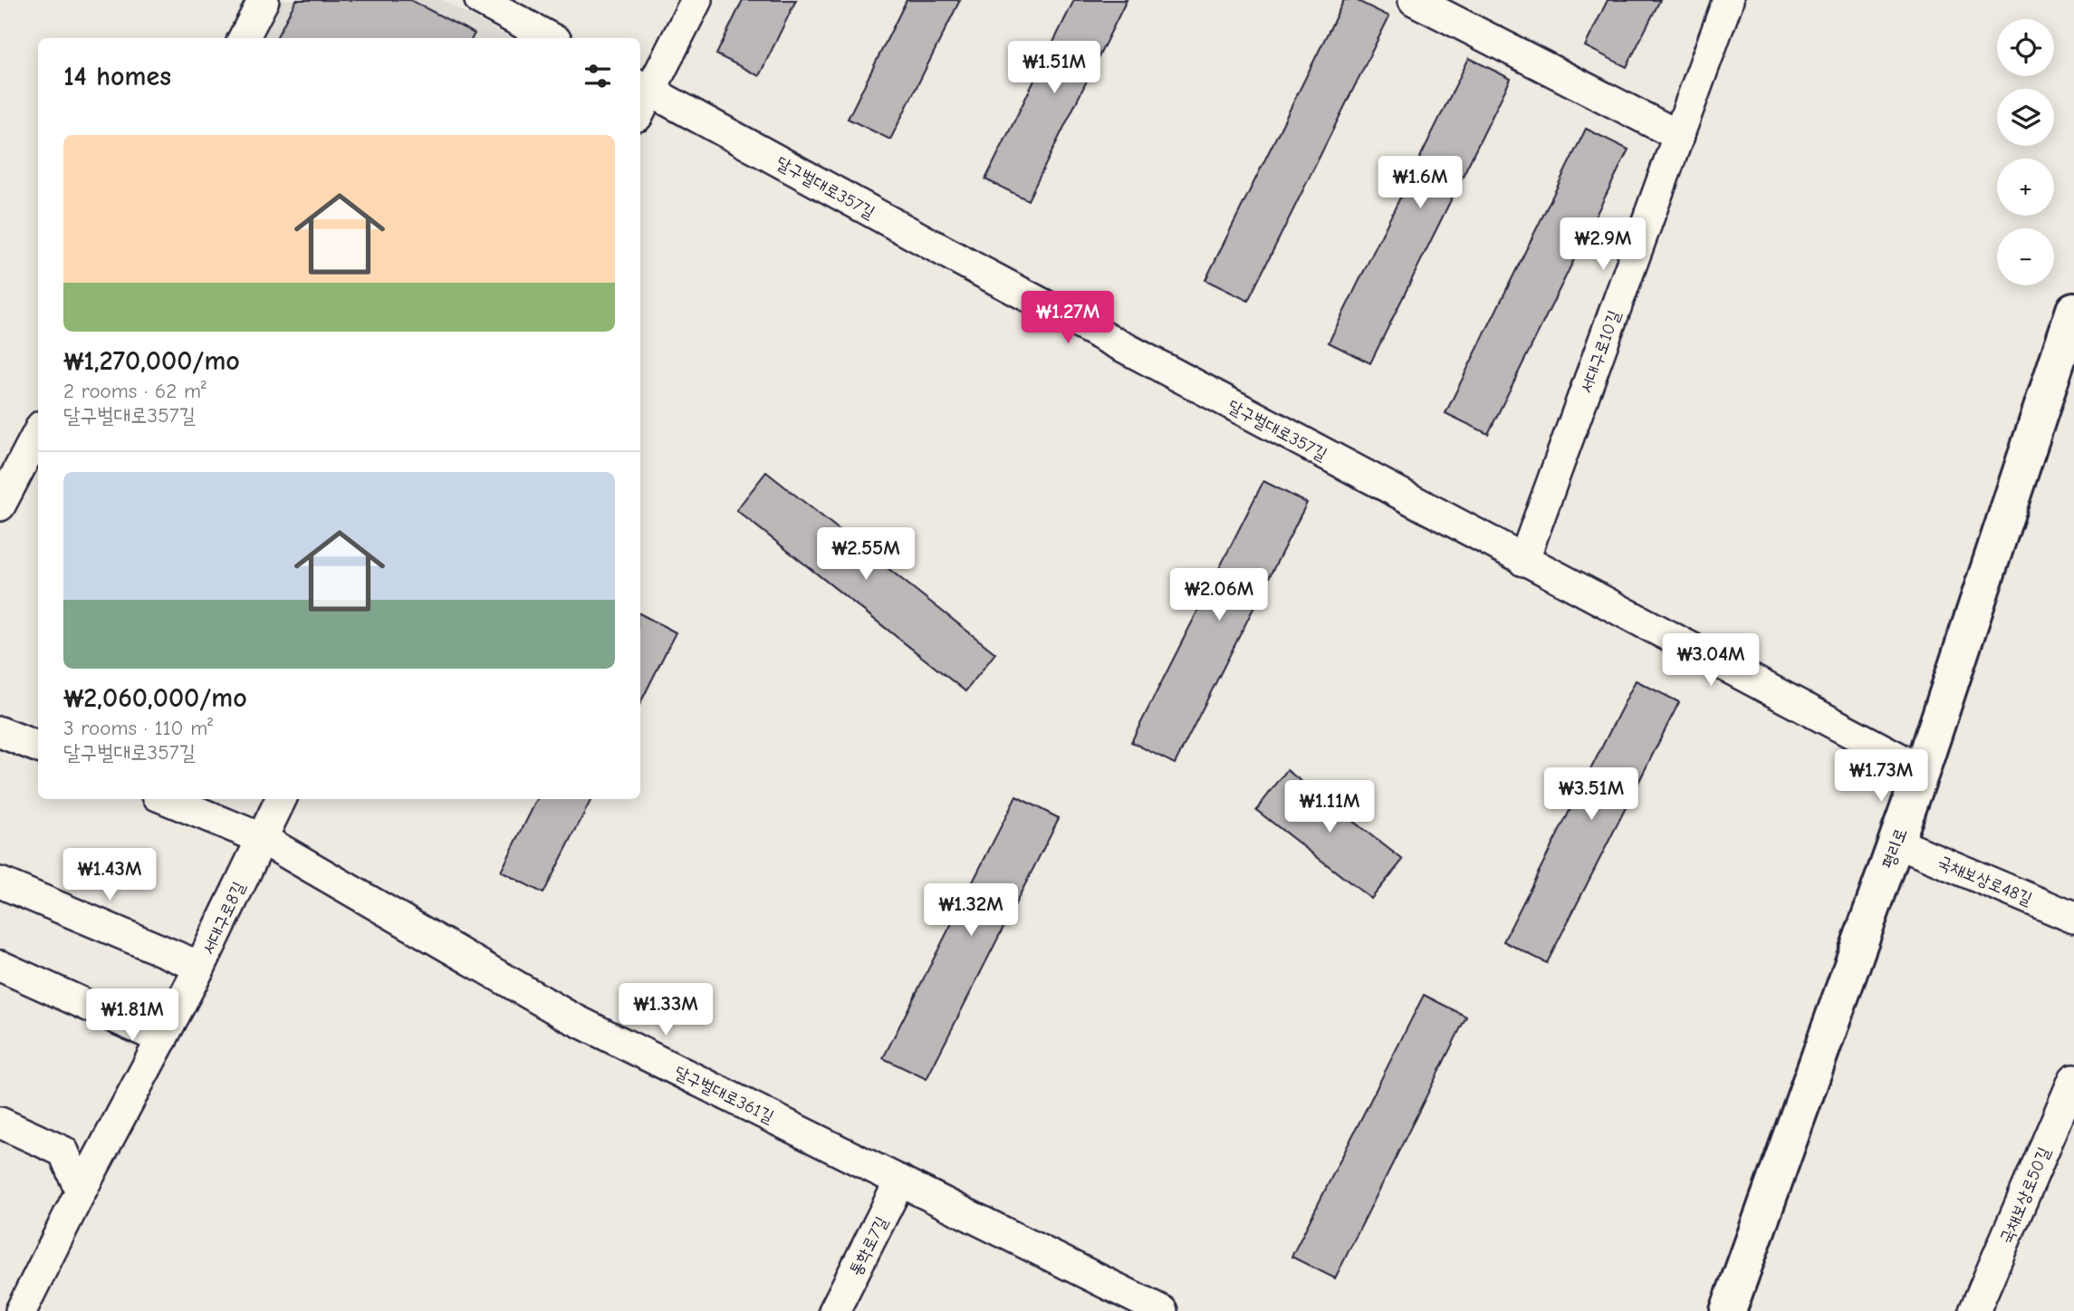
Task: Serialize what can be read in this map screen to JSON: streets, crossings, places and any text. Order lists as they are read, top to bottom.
{
  "streets": {
    "main road": ["평리로"],
    "street": [
      "달구벌대로357길",
      "서대구로10길",
      "국채보상로48길",
      "서대구로8길",
      "달구벌대로361길",
      "국채보상로50길",
      "통학로7길"
    ]
  },
  "crossings": [
    ["달구벌대로357길", "서대구로10길"],
    ["달구벌대로357길", "평리로"],
    ["평리로", "국채보상로48길"],
    ["서대구로8길", "달구벌대로361길"],
    ["달구벌대로361길", "통학로7길"]
  ],
  "page": {
    "map_buttons": ["+", "−"],
    "heading": "14 homes",
    "price": [
      "₩1.51M",
      "₩1.6M",
      "₩2.9M",
      "₩1.27M",
      "₩2.55M",
      "₩2.06M",
      "₩3.04M",
      "₩1.73M",
      "₩3.51M",
      "₩1.11M",
      "₩1.43M",
      "₩1.32M",
      "₩1.33M",
      "₩1.81M"
    ],
    "list": [
      {
        "name": "₩1,270,000/mo",
        "note": "2 rooms · 62 m² · 달구벌대로357길"
      },
      {
        "name": "₩2,060,000/mo",
        "note": "3 rooms · 110 m² · 달구벌대로357길"
      }
    ]
  }
}
